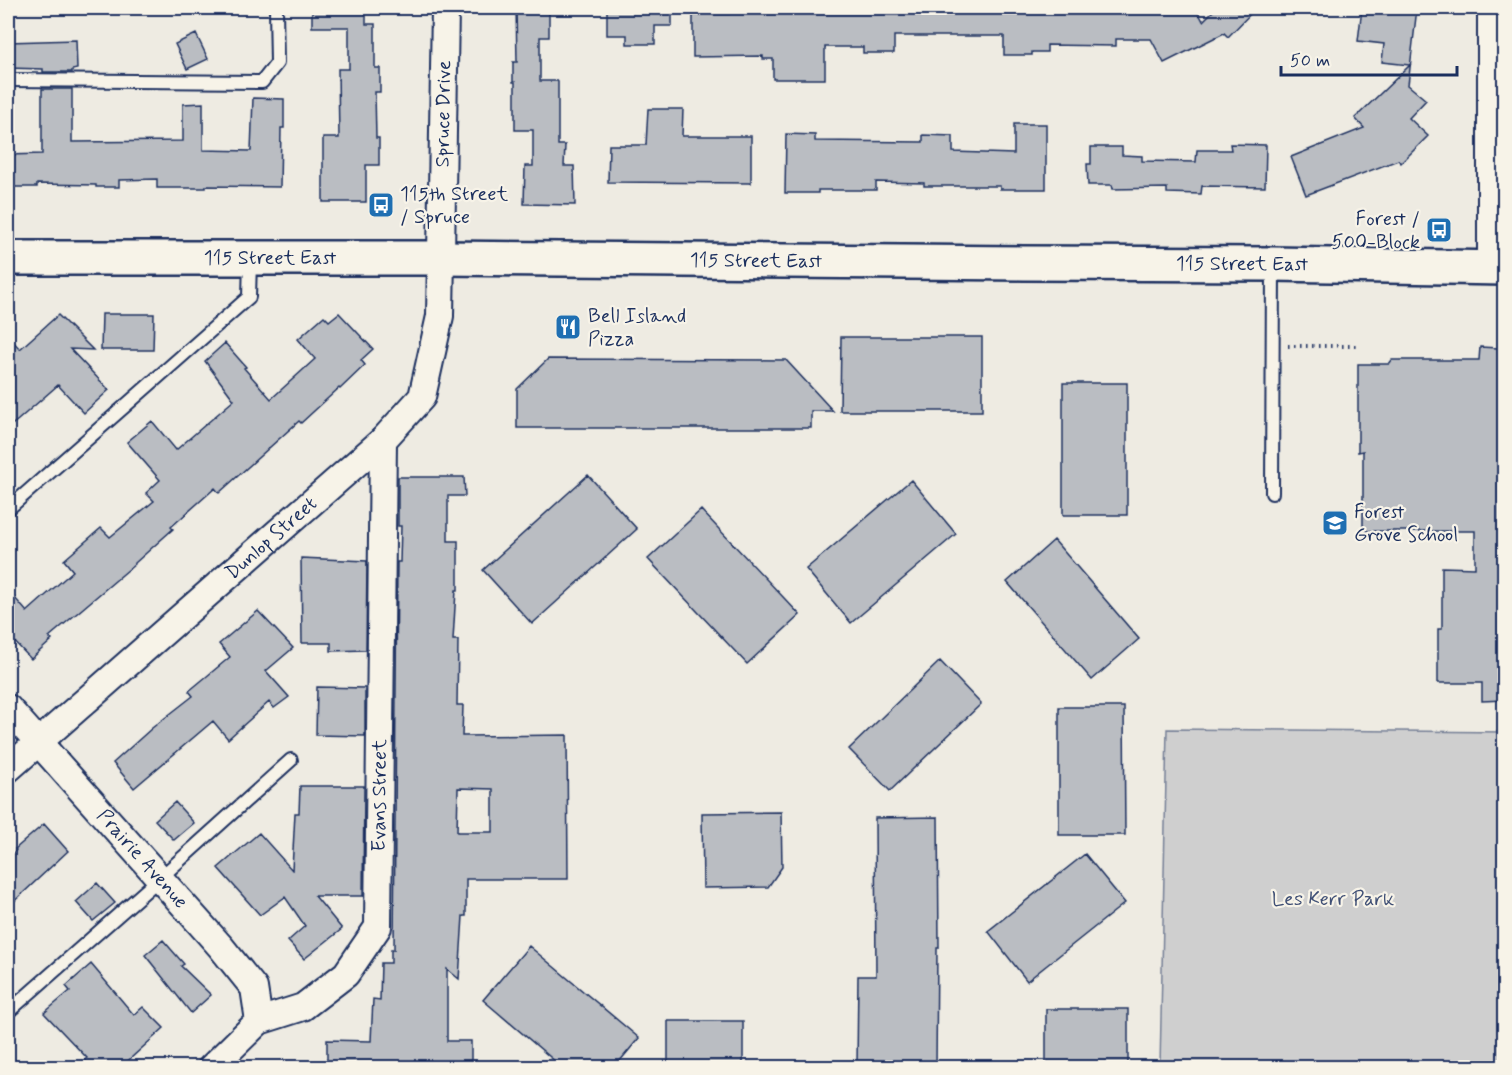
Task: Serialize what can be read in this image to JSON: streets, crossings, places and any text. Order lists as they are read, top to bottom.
{
  "streets": {
    "street": [
      "Spruce Drive",
      "115 Street East",
      "Dunlop Street",
      "Evans Street",
      "Prairie Avenue"
    ]
  },
  "crossings": [
    ["Spruce Drive", "115 Street East"],
    ["Spruce Drive", "Dunlop Street"],
    ["115 Street East", "Dunlop Street"],
    ["Dunlop Street", "Evans Street"],
    ["Dunlop Street", "Prairie Avenue"],
    ["Evans Street", "Prairie Avenue"]
  ],
  "parks": ["Les Kerr Park"],
  "places": {
    "bus stop": ["115th Street / Spruce", "Forest / 500-Block"],
    "restaurant": ["Bell Island Pizza"],
    "school or university": ["Forest Grove School"]
  },
  "scale_bar": "50 m"
}
